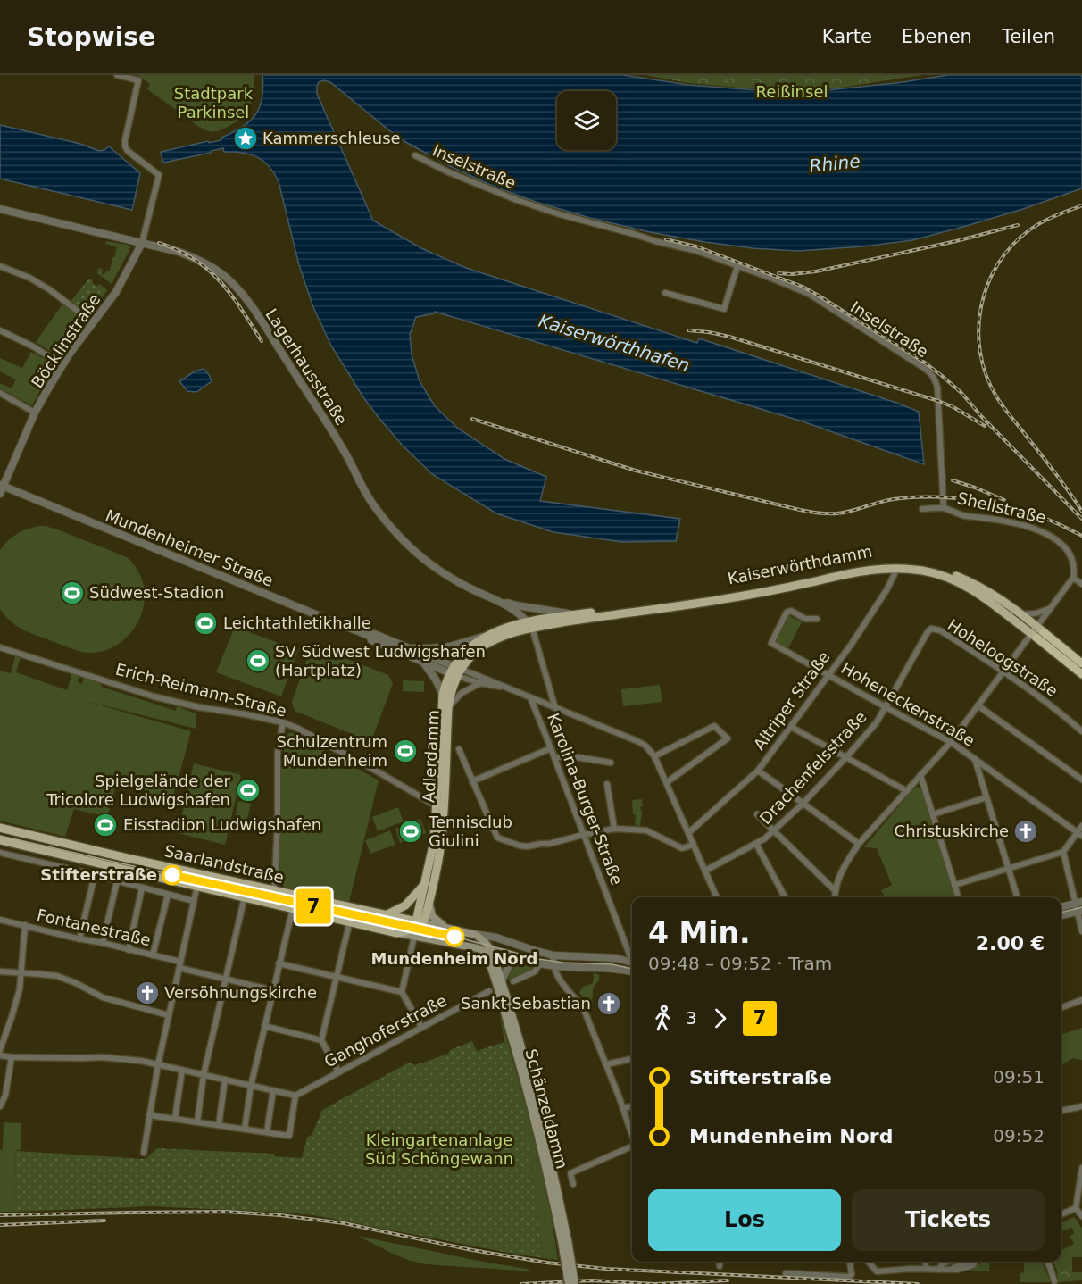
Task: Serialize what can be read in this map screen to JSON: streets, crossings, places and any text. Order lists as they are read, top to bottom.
{
  "streets": {
    "highway": ["Kaiserwörthdamm"],
    "main road": ["Adlerdamm", "Saarlandstraße", "Schänzeldamm"],
    "street": [
      "Inselstraße",
      "Böcklinstraße",
      "Lagerhausstraße",
      "Shellstraße",
      "Mundenheimer Straße",
      "Hoheloogstraße",
      "Erich-Reimann-Straße",
      "Altriper Straße",
      "Hoheneckenstraße",
      "Drachenfelsstraße",
      "Karolina-Burger-Straße",
      "Fontanestraße",
      "Ganghoferstraße"
    ]
  },
  "crossings": [
    ["Inselstraße", "Shellstraße"],
    ["Böcklinstraße", "Lagerhausstraße"],
    ["Böcklinstraße", "Mundenheimer Straße"],
    ["Lagerhausstraße", "Kaiserwörthdamm"],
    ["Lagerhausstraße", "Adlerdamm"],
    ["Mundenheimer Straße", "Altriper Straße"],
    ["Mundenheimer Straße", "Adlerdamm"],
    ["Mundenheimer Straße", "Drachenfelsstraße"],
    ["Mundenheimer Straße", "Karolina-Burger-Straße"],
    ["Kaiserwörthdamm", "Altriper Straße"],
    ["Kaiserwörthdamm", "Adlerdamm"],
    ["Hoheloogstraße", "Drachenfelsstraße"],
    ["Erich-Reimann-Straße", "Adlerdamm"],
    ["Altriper Straße", "Hoheneckenstraße"],
    ["Hoheneckenstraße", "Drachenfelsstraße"],
    ["Adlerdamm", "Saarlandstraße"],
    ["Saarlandstraße", "Schänzeldamm"]
  ],
  "water": ["Rhine", "Kaiserwörthhafen"],
  "parks": ["Reißinsel", "Stadtpark Parkinsel", "Kleingartenanlage Süd Schöngewann"],
  "places": {
    "place": ["Kammerschleuse"],
    "sports": [
      "Südwest-Stadion",
      "Leichtathletikhalle",
      "SV Südwest Ludwigshafen (Hartplatz)",
      "Schulzentrum Mundenheim",
      "Spielgelände der Tricolore Ludwigshafen",
      "Eisstadion Ludwigshafen",
      "Tennisclub Giulini"
    ],
    "church": ["Christuskirche", "Versöhnungskirche", "Sankt Sebastian"],
    "other": ["Stifterstraße", "Mundenheim Nord"]
  },
  "lines": ["tram line 7"],
  "page": {
    "header": "Stopwise",
    "nav": ["Karte", "Ebenen", "Teilen"],
    "on_map": "7",
    "heading": ["4 Min.", "09:48 – 09:52 · Tram", "2.00 €"],
    "legs": ["3", "7"],
    "list": [
      {
        "name": "Stifterstraße",
        "value": "09:51"
      },
      {
        "name": "Mundenheim Nord",
        "value": "09:52"
      }
    ],
    "buttons": ["Los", "Tickets"]
  }
}
